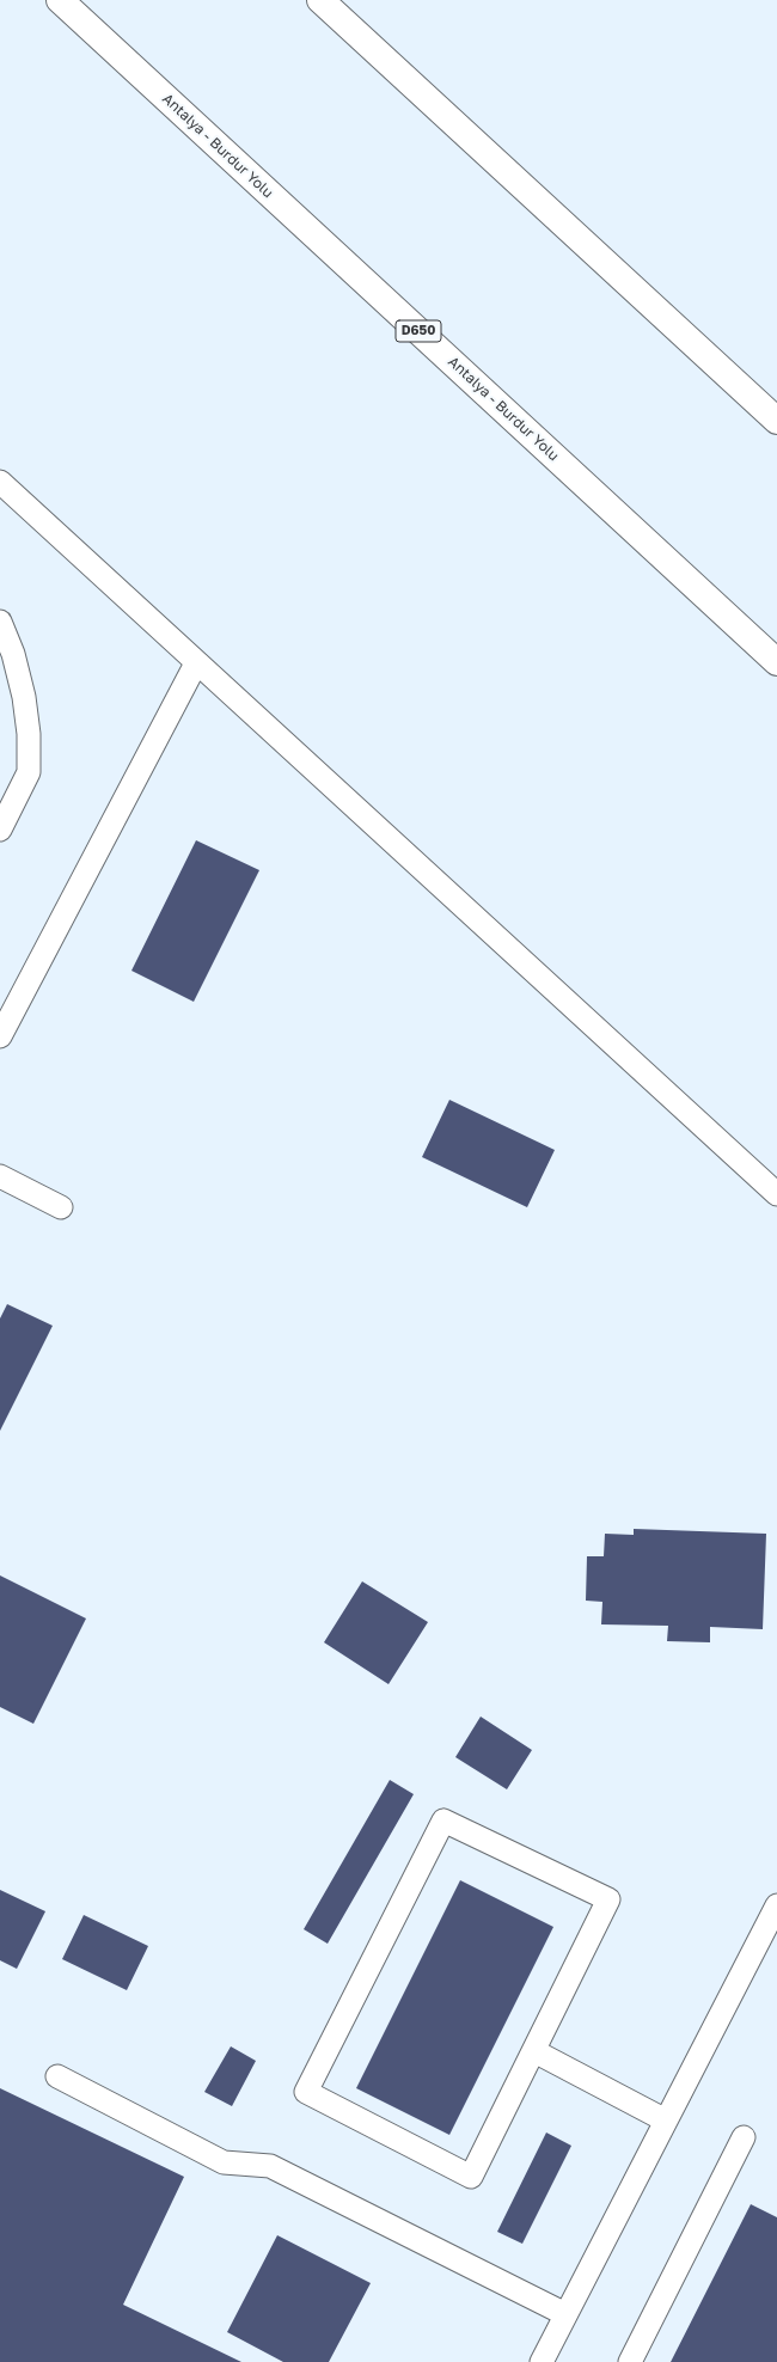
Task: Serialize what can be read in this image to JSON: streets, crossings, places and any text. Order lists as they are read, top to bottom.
{
  "streets": {
    "highway": ["Antalya - Burdur Yolu", "D650"]
  }
}
